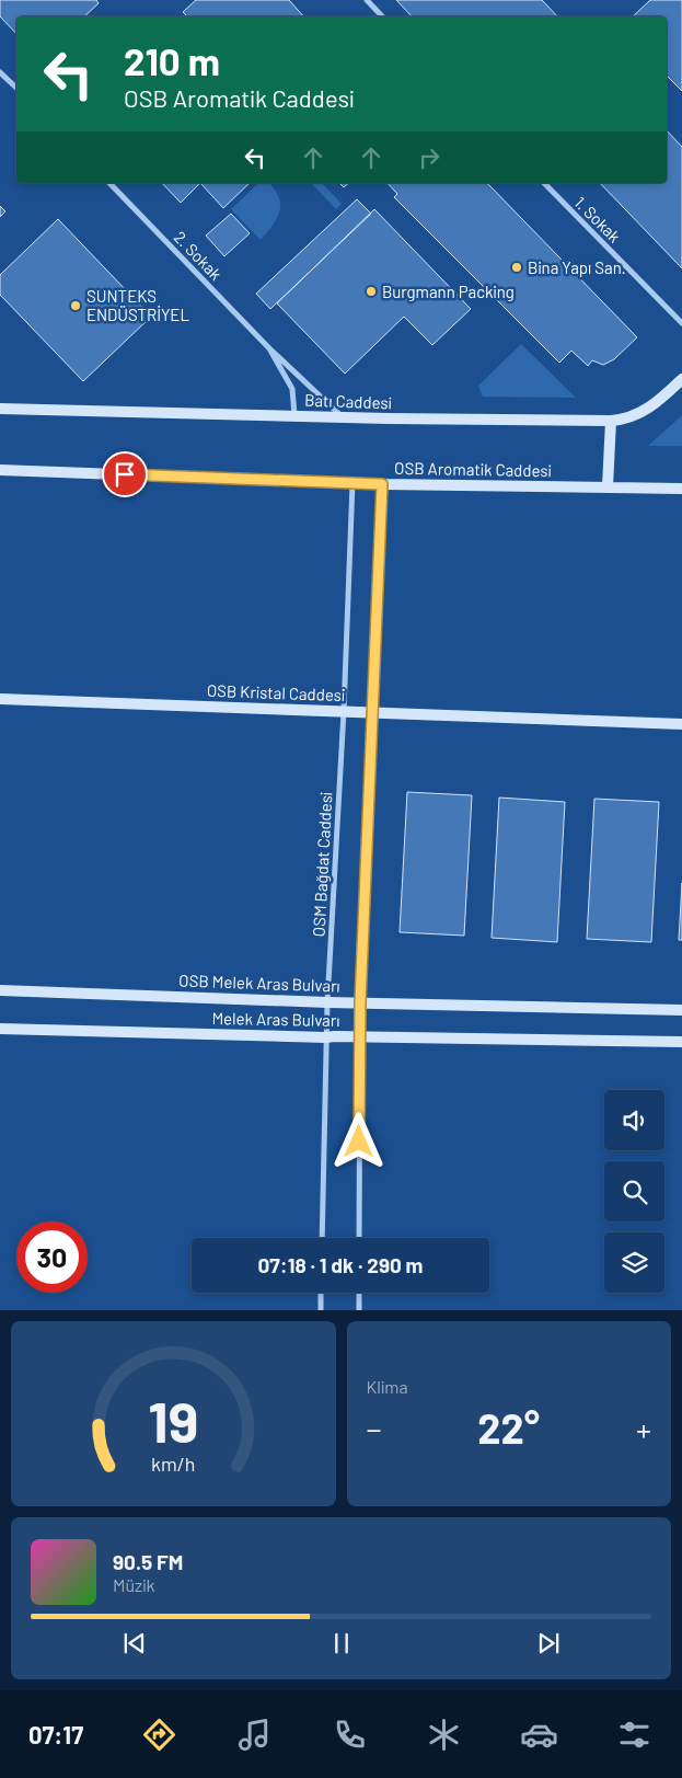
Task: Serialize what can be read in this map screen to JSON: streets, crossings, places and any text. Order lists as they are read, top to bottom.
{
  "streets": {
    "street": [
      "1. Sokak",
      "2. Sokak",
      "Batı Caddesi",
      "OSB Aromatik Caddesi",
      "OSB Kristal Caddesi",
      "OSM Bağdat Caddesi",
      "OSB Melek Aras Bulvarı",
      "Melek Aras Bulvarı"
    ]
  },
  "crossings": [
    ["2. Sokak", "Batı Caddesi"],
    ["OSB Aromatik Caddesi", "OSM Bağdat Caddesi"],
    ["OSB Kristal Caddesi", "OSM Bağdat Caddesi"],
    ["OSM Bağdat Caddesi", "OSB Melek Aras Bulvarı"],
    ["OSM Bağdat Caddesi", "Melek Aras Bulvarı"]
  ],
  "places": ["Bina Yapı San.", "Burgmann Packing", "SUNTEKS ENDÜSTRİYEL"],
  "page": {
    "turn": ["210 m", "OSB Aromatik Caddesi"],
    "limit": "30",
    "trip": "07:18 · 1 dk · 290 m",
    "tile": "Klima",
    "heat": ["−", "22°", "+"],
    "song": ["90.5 FM", "Müzik"],
    "tabs": "07:17",
    "gauge": ["19", "km/h"]
  }
}
